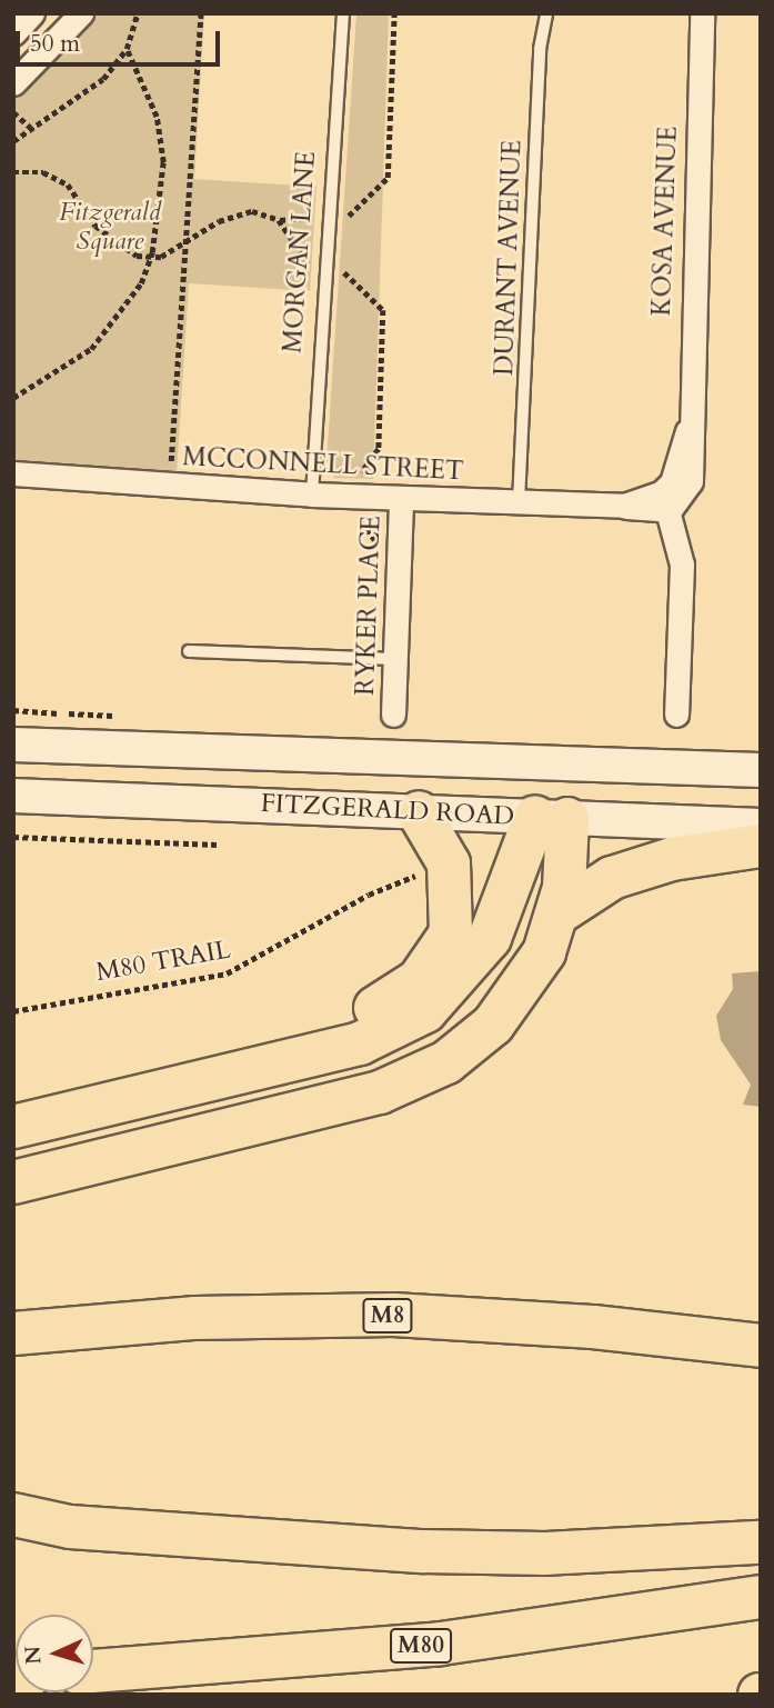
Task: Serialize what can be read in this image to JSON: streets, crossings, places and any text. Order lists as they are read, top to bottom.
{
  "streets": {
    "highway": ["M8", "M80"],
    "street": [
      "KOSA AVENUE",
      "MCCONNELL STREET",
      "RYKER PLACE",
      "FITZGERALD ROAD"
    ],
    "lane": ["MORGAN LANE", "DURANT AVENUE"],
    "path": ["M80 TRAIL"]
  },
  "crossings": [
    ["KOSA AVENUE", "MCCONNELL STREET"],
    ["MORGAN LANE", "MCCONNELL STREET"],
    ["DURANT AVENUE", "MCCONNELL STREET"],
    ["MCCONNELL STREET", "RYKER PLACE"]
  ],
  "parks": ["Fitzgerald Square"],
  "scale_bar": "50 m",
  "north": "left"
}
